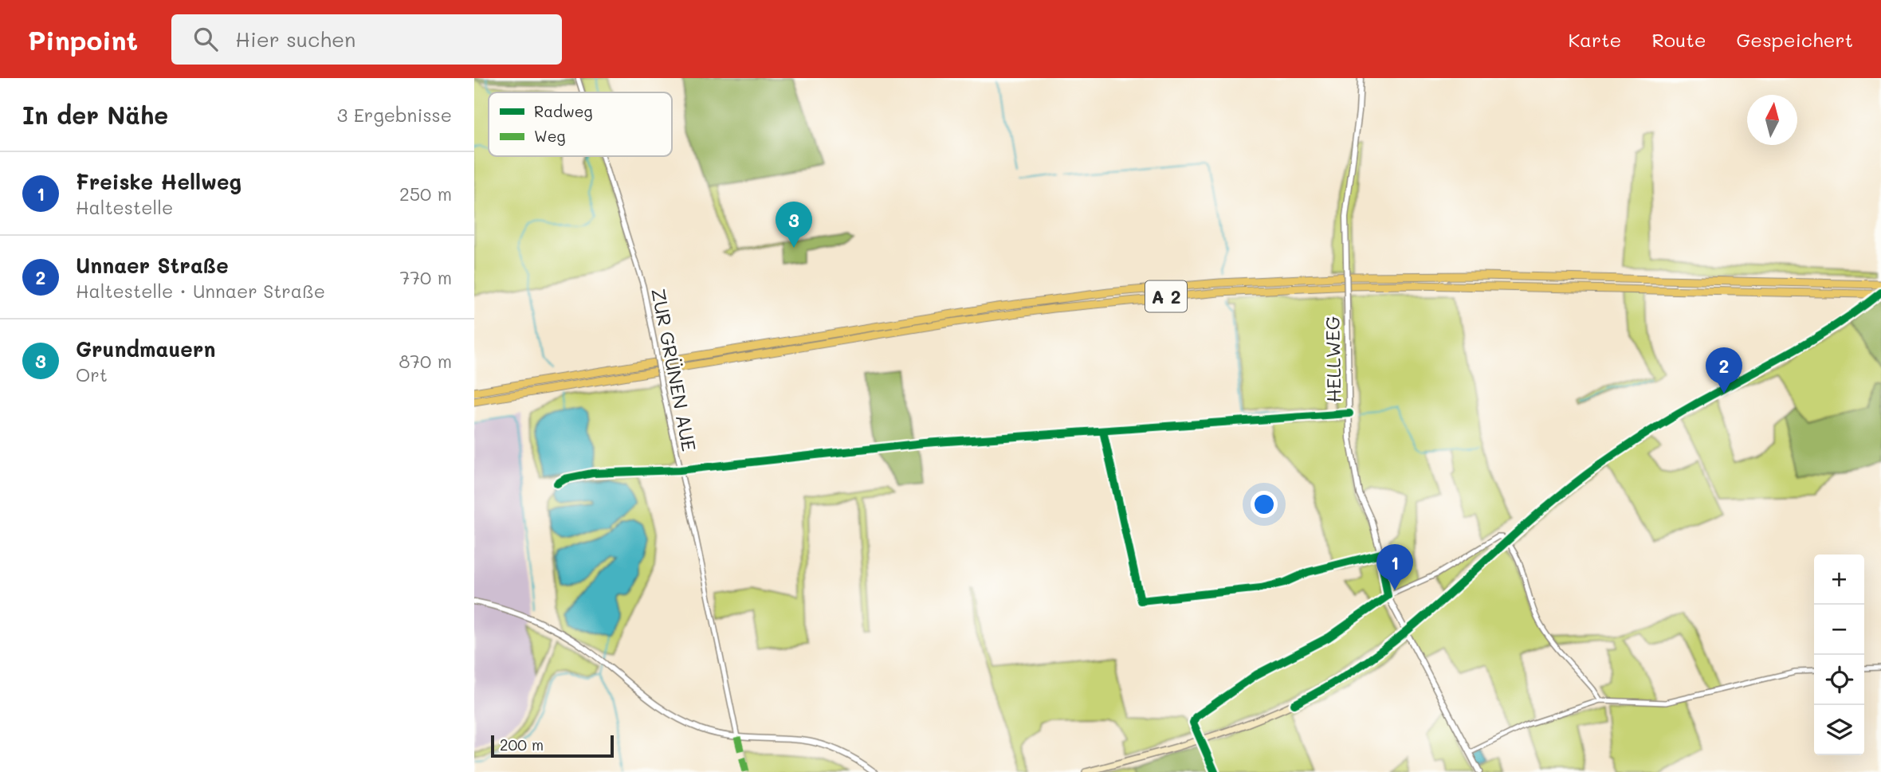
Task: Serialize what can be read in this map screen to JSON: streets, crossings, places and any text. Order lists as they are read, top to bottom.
{
  "streets": {
    "highway": ["A 2"],
    "street": ["HELLWEG", "ZUR GRÜNEN AUE"]
  },
  "legend": ["Radweg", "Weg"],
  "scale_bar": "200 m",
  "north": "top",
  "page": {
    "header": "Pinpoint",
    "search": "Hier suchen",
    "nav": ["Karte", "Route", "Gespeichert"],
    "heading": ["In der Nähe", "3 Ergebnisse"],
    "list": [
      {
        "mark": "1",
        "name": "Freiske Hellweg",
        "note": "Haltestelle",
        "value": "250 m"
      },
      {
        "mark": "2",
        "name": "Unnaer Straße",
        "note": "Haltestelle · Unnaer Straße",
        "value": "770 m"
      },
      {
        "mark": "3",
        "name": "Grundmauern",
        "note": "Ort",
        "value": "870 m"
      }
    ],
    "pins": ["3", "2", "1"],
    "map_buttons": ["+", "−"],
    "scale": "200 m"
  }
}
